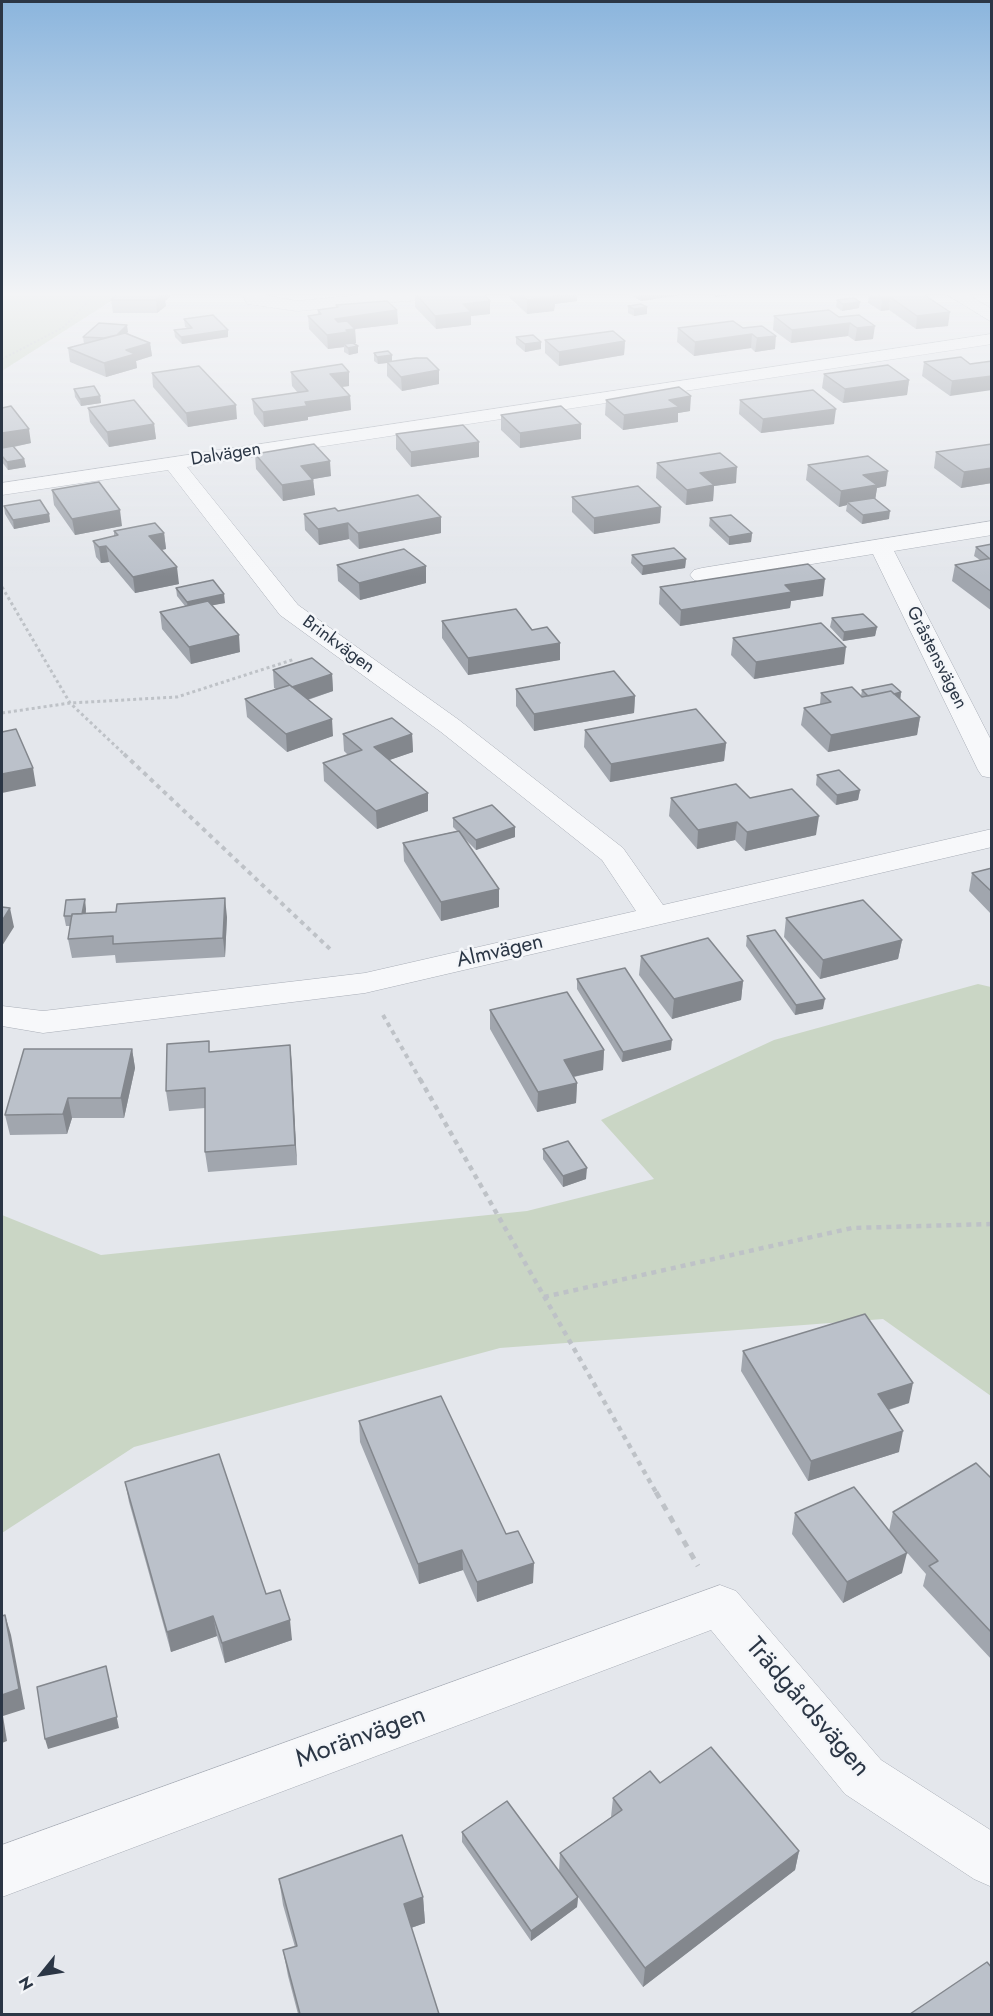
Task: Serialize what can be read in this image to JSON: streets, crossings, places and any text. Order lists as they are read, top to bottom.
{
  "streets": {
    "street": [
      "Dalvägen",
      "Brinkvägen",
      "Gråstensvägen",
      "Almvägen",
      "Trädgårdsvägen",
      "Moränvägen"
    ]
  },
  "crossings": [
    ["Dalvägen", "Brinkvägen"],
    ["Brinkvägen", "Almvägen"],
    ["Trädgårdsvägen", "Moränvägen"]
  ],
  "north": "bottom left"
}
